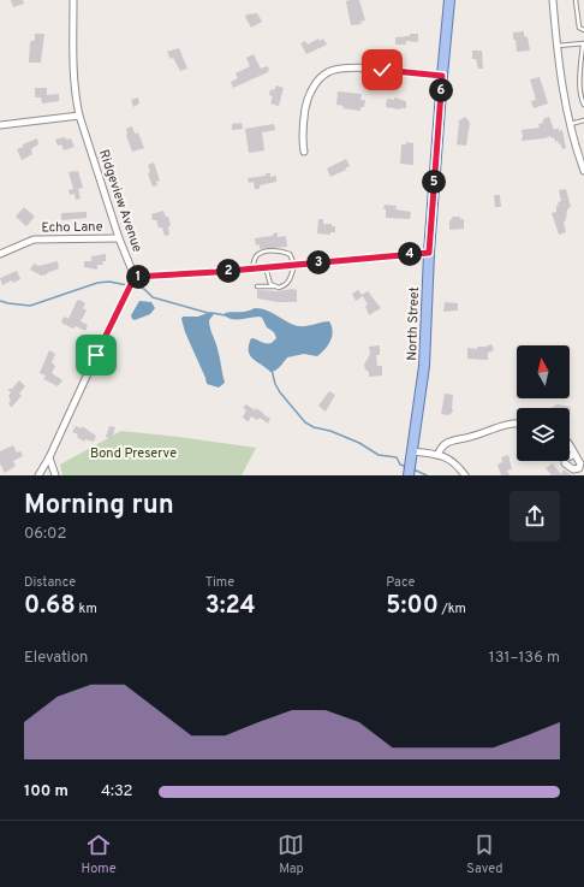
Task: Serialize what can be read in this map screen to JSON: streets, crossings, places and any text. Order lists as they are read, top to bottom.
{
  "streets": {
    "main road": ["North Street"],
    "street": ["Ridgeview Avenue", "Echo Lane"]
  },
  "crossings": [
    ["Ridgeview Avenue", "Echo Lane"]
  ],
  "parks": ["Bond Preserve"],
  "north": "top",
  "page": {
    "pins": [
      "6",
      "5",
      "4",
      "3",
      "2",
      "1"
    ],
    "heading": ["Morning run", "06:02"],
    "stats": [
      ["Distance", "0.68 km"],
      ["Time", "3:24"],
      ["Pace", "5:00 /km"]
    ],
    "chart": ["Elevation", "131–136 m"],
    "list": [
      {
        "name": "100 m",
        "note": "4:32"
      }
    ],
    "tabs": ["Home", "Map", "Saved"]
  }
}
